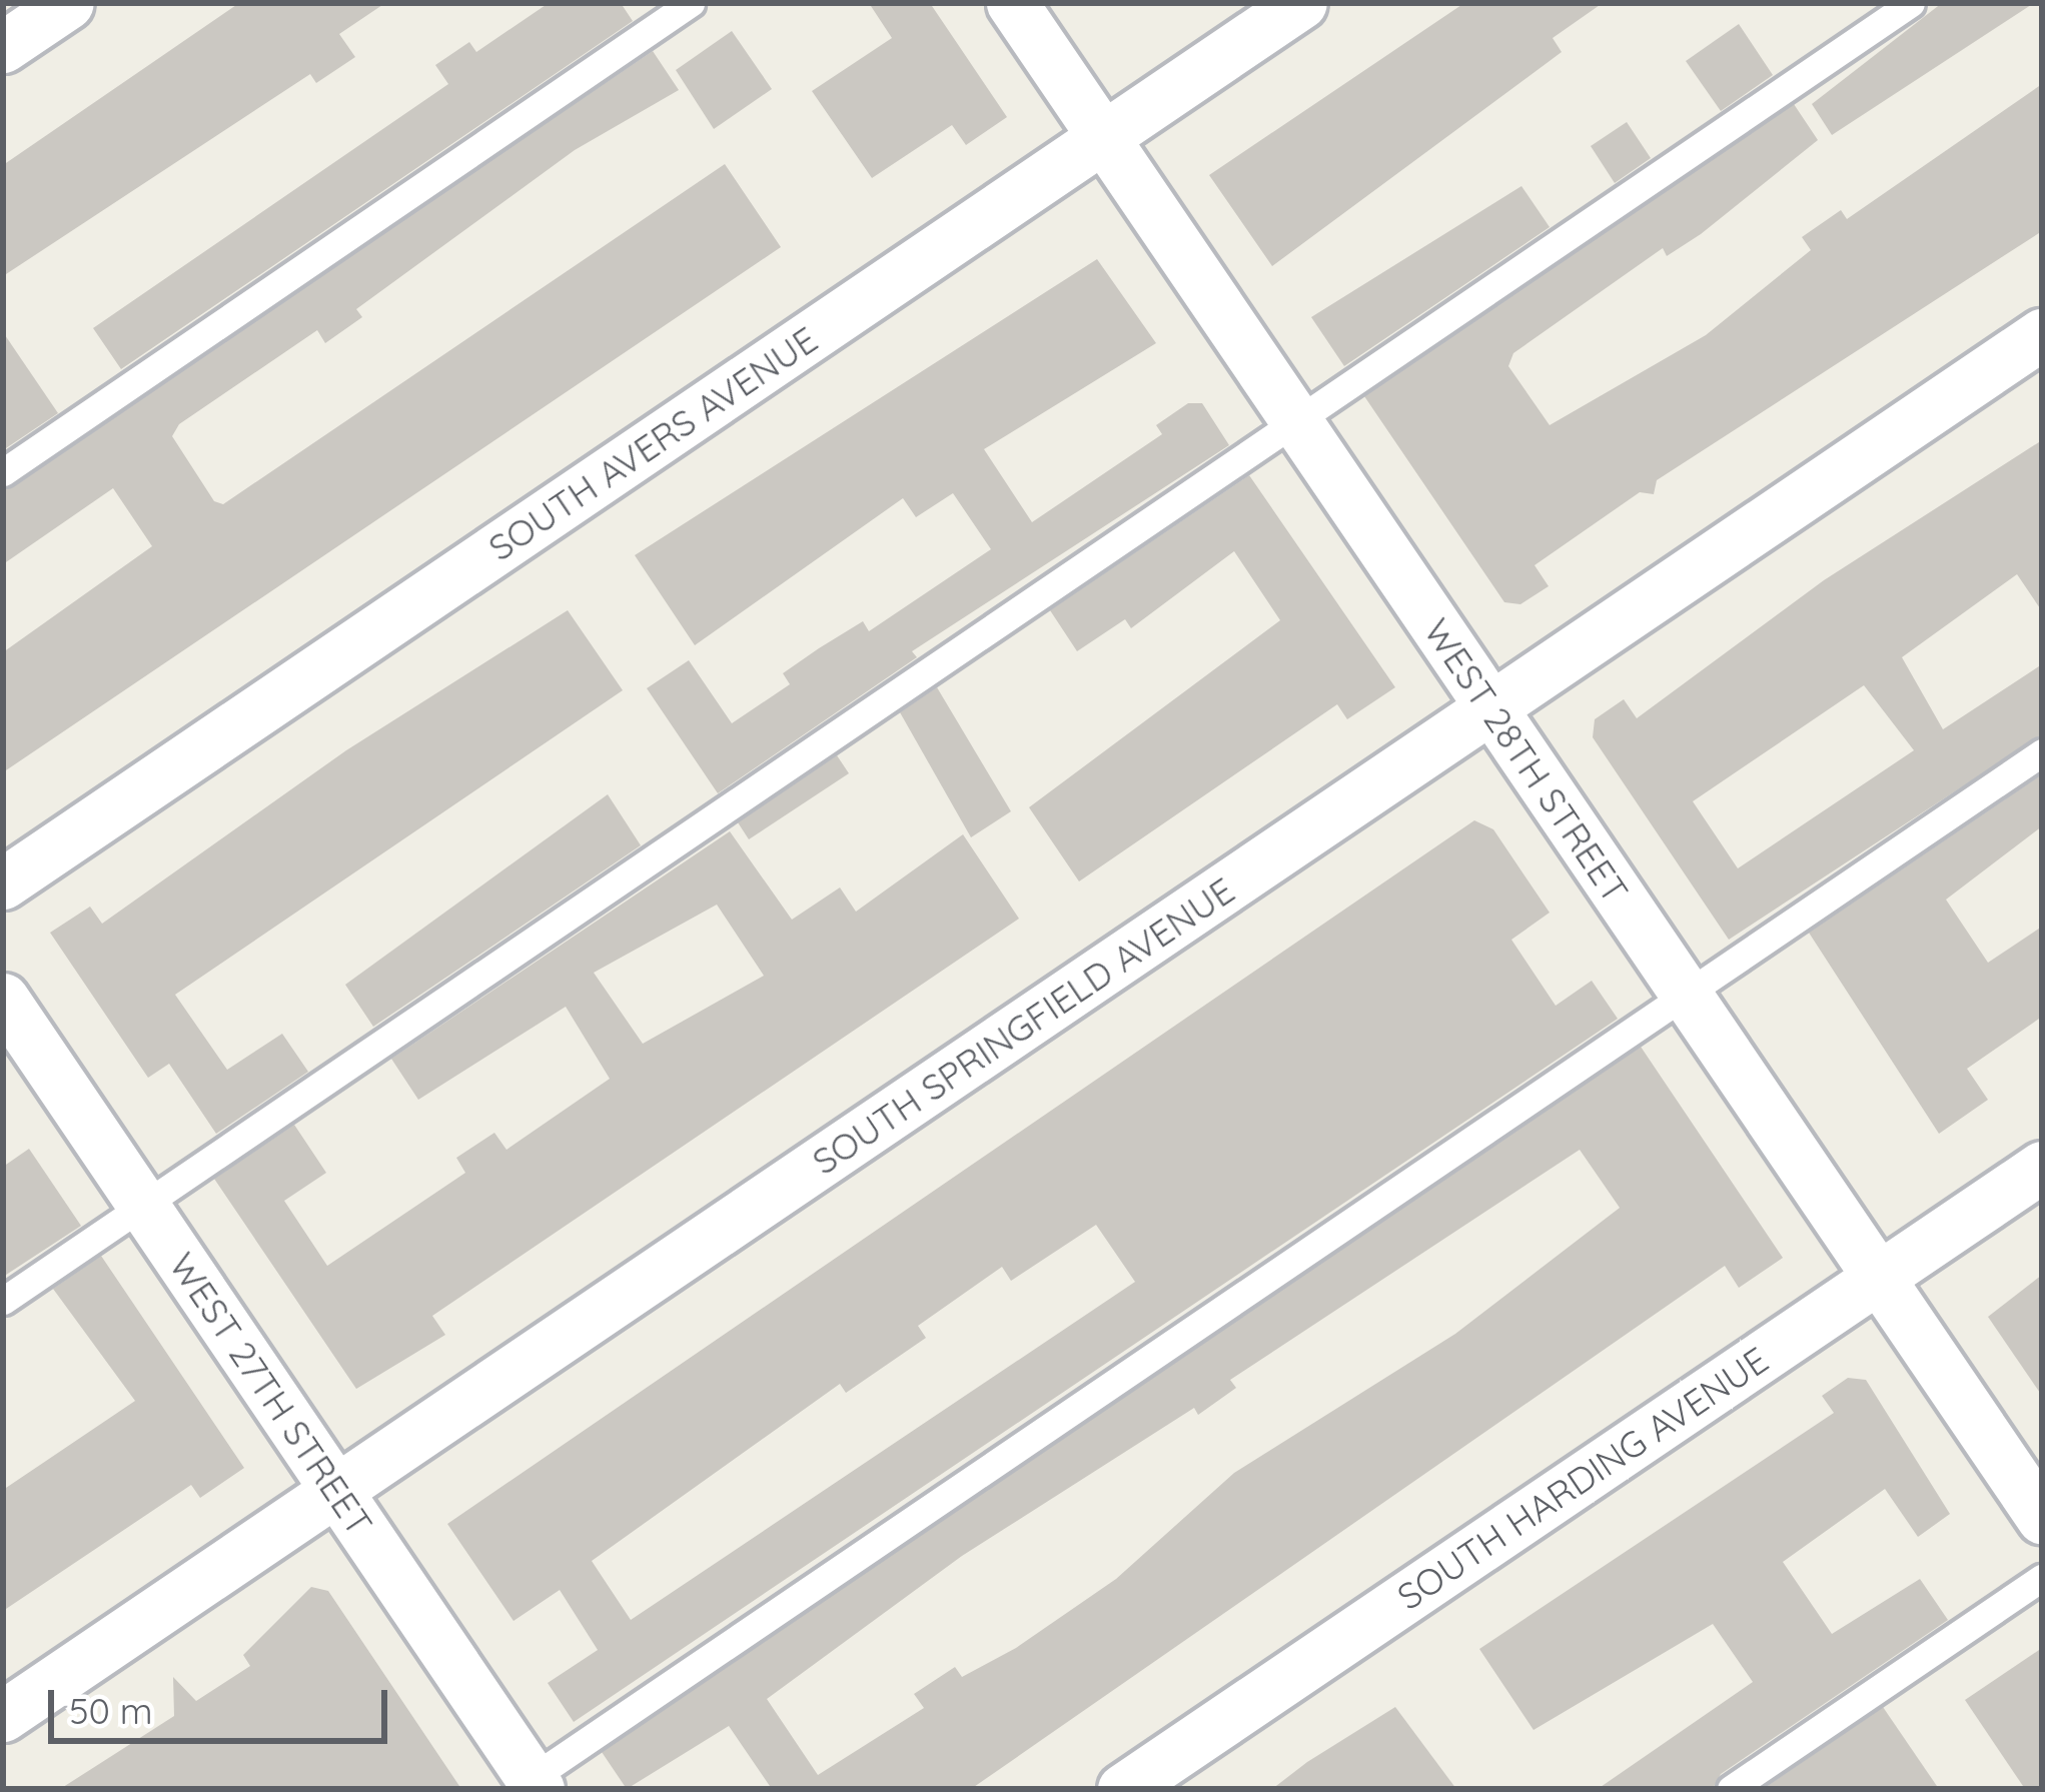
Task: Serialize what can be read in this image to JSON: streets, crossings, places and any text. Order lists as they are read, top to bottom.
{
  "streets": {
    "street": [
      "SOUTH AVERS AVENUE",
      "WEST 28TH STREET",
      "SOUTH SPRINGFIELD AVENUE",
      "WEST 27TH STREET",
      "SOUTH HARDING AVENUE"
    ]
  },
  "crossings": [
    ["SOUTH AVERS AVENUE", "WEST 28TH STREET"],
    ["WEST 28TH STREET", "SOUTH SPRINGFIELD AVENUE"],
    ["WEST 28TH STREET", "SOUTH HARDING AVENUE"],
    ["SOUTH SPRINGFIELD AVENUE", "WEST 27TH STREET"]
  ],
  "scale_bar": "50 m"
}
